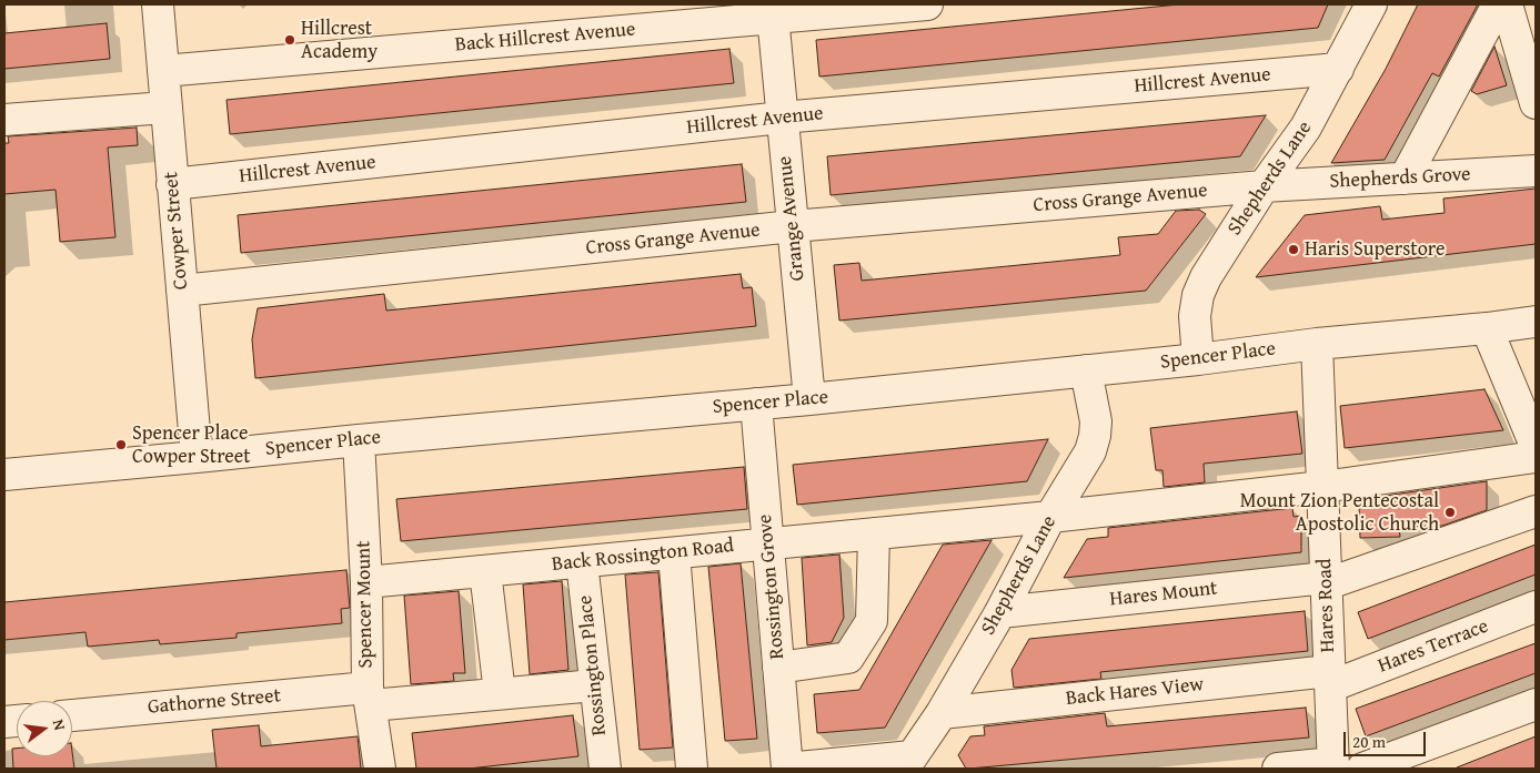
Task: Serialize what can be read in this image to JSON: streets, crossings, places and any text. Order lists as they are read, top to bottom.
{
  "streets": {
    "street": [
      "Back Hillcrest Avenue",
      "Hillcrest Avenue",
      "Shepherds Lane",
      "Shepherds Grove",
      "Cross Grange Avenue",
      "Grange Avenue",
      "Cowper Street",
      "Spencer Place",
      "Back Rossington Road",
      "Rossington Grove",
      "Hares Mount",
      "Spencer Mount",
      "Hares Road",
      "Hares Terrace",
      "Rossington Place",
      "Back Hares View",
      "Gathorne Street"
    ]
  },
  "crossings": [
    ["Back Hillcrest Avenue", "Grange Avenue"],
    ["Back Hillcrest Avenue", "Cowper Street"],
    ["Hillcrest Avenue", "Shepherds Lane"],
    ["Hillcrest Avenue", "Grange Avenue"],
    ["Hillcrest Avenue", "Cowper Street"],
    ["Shepherds Lane", "Shepherds Grove"],
    ["Shepherds Lane", "Cross Grange Avenue"],
    ["Shepherds Lane", "Spencer Place"],
    ["Shepherds Lane", "Back Rossington Road"],
    ["Shepherds Lane", "Hares Mount"],
    ["Shepherds Lane", "Back Hares View"],
    ["Shepherds Grove", "Cross Grange Avenue"],
    ["Cross Grange Avenue", "Grange Avenue"],
    ["Cross Grange Avenue", "Cowper Street"],
    ["Grange Avenue", "Spencer Place"],
    ["Cowper Street", "Spencer Place"],
    ["Spencer Place", "Rossington Grove"],
    ["Spencer Place", "Spencer Mount"],
    ["Spencer Place", "Hares Road"],
    ["Back Rossington Road", "Rossington Grove"],
    ["Back Rossington Road", "Spencer Mount"],
    ["Back Rossington Road", "Hares Road"],
    ["Back Rossington Road", "Rossington Place"],
    ["Hares Mount", "Hares Road"],
    ["Spencer Mount", "Gathorne Street"],
    ["Hares Road", "Hares Terrace"],
    ["Hares Road", "Back Hares View"],
    ["Hares Terrace", "Back Hares View"],
    ["Rossington Place", "Gathorne Street"]
  ],
  "places": [
    "Hillcrest Academy",
    "Haris Superstore",
    "Spencer Place Cowper Street",
    "Mount Zion Pentecostal Apostolic Church"
  ],
  "scale_bar": "20 m",
  "north": "right"
}
